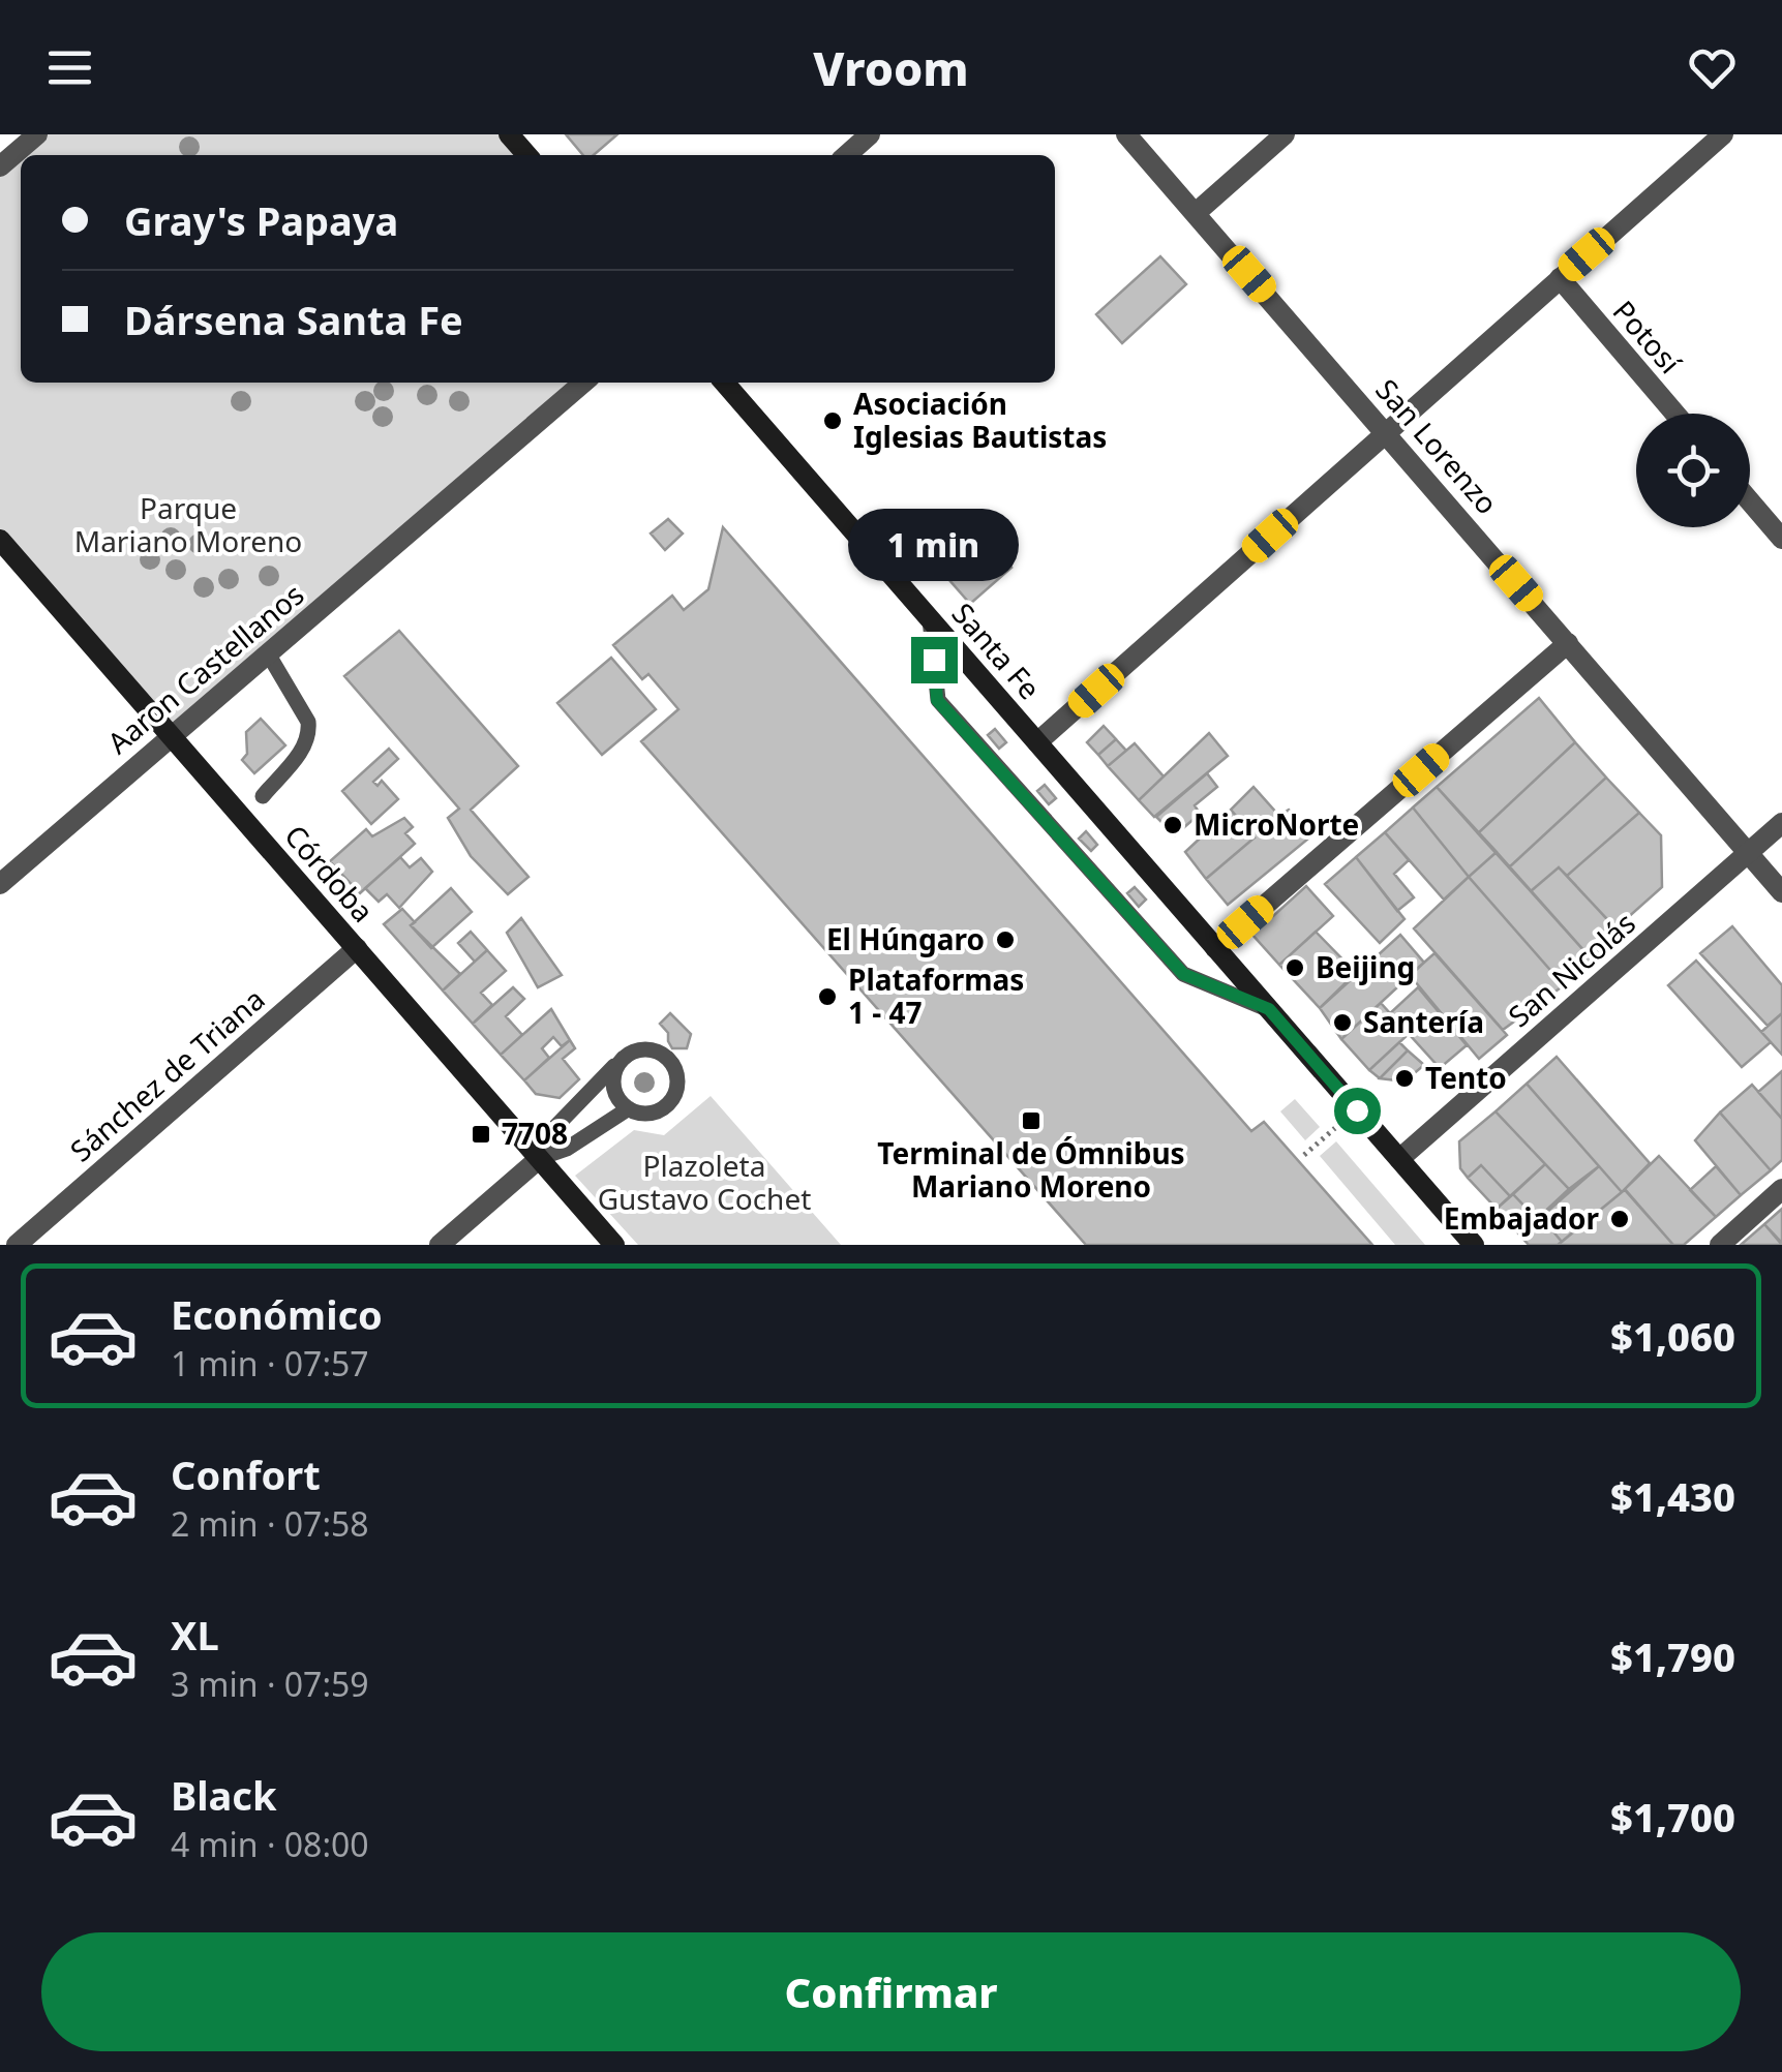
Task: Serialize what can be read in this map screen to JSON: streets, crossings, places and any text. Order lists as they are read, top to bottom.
{
  "streets": {
    "main road": ["Santa Fe", "Córdoba"],
    "street": [
      "Potosí",
      "San Lorenzo",
      "Aaron Castellanos",
      "San Nicolás",
      "Sánchez de Triana"
    ]
  },
  "crossings": [
    ["San Lorenzo", "San Nicolás"],
    ["Santa Fe", "San Nicolás"],
    ["Aaron Castellanos", "Córdoba"],
    ["Córdoba", "Sánchez de Triana"]
  ],
  "parks": ["Parque Mariano Moreno", "Plazoleta Gustavo Cochet"],
  "places": {
    "other": [
      "Asociación Iglesias Bautistas",
      "MicroNorte",
      "El Húngaro",
      "Beijing",
      "Plataformas 1 - 47",
      "Santería",
      "Tento",
      "Embajador"
    ],
    "transit": ["Terminal de Ómnibus Mariano Moreno", "7708"]
  },
  "page": {
    "header": "Vroom",
    "banner": ["Gray's Papaya", "Dársena Santa Fe"],
    "bubble": "1 min",
    "list": [
      {
        "name": "Económico",
        "note": "1 min · 07:57",
        "value": "$1,060"
      },
      {
        "name": "Confort",
        "note": "2 min · 07:58",
        "value": "$1,430"
      },
      {
        "name": "XL",
        "note": "3 min · 07:59",
        "value": "$1,790"
      },
      {
        "name": "Black",
        "note": "4 min · 08:00",
        "value": "$1,700"
      }
    ],
    "buttons": "Confirmar"
  }
}
